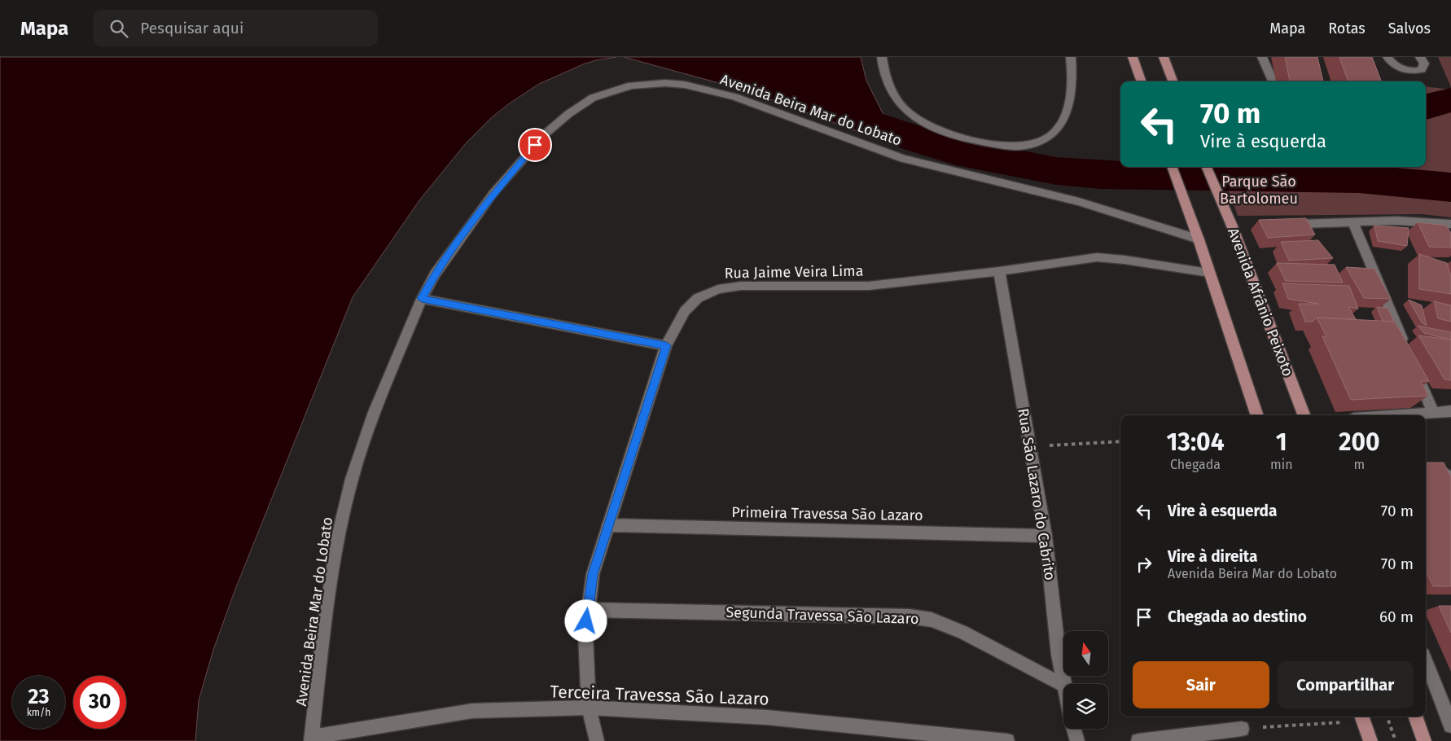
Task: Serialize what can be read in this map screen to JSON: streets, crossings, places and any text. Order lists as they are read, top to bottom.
{
  "streets": {
    "main road": ["Avenida Afrânio Peixoto"],
    "street": [
      "Avenida Beira Mar do Lobato",
      "Rua Jaime Veira Lima",
      "Rua São Lazaro do Cabrito",
      "Primeira Travessa São Lazaro",
      "Segunda Travessa São Lazaro",
      "Terceira Travessa São Lazaro"
    ]
  },
  "crossings": [
    ["Avenida Beira Mar do Lobato", "Terceira Travessa São Lazaro"],
    ["Rua Jaime Veira Lima", "Rua São Lazaro do Cabrito"],
    ["Rua Jaime Veira Lima", "Primeira Travessa São Lazaro"],
    ["Rua Jaime Veira Lima", "Segunda Travessa São Lazaro"],
    ["Rua Jaime Veira Lima", "Terceira Travessa São Lazaro"],
    ["Rua São Lazaro do Cabrito", "Primeira Travessa São Lazaro"]
  ],
  "parks": ["Parque São Bartolomeu"],
  "north": "top",
  "page": {
    "header": "Mapa",
    "search": "Pesquisar aqui",
    "nav": ["Mapa", "Rotas", "Salvos"],
    "turn": ["70 m", "Vire à esquerda"],
    "eta": [
      "13:04",
      "Chegada",
      "1",
      "min",
      "200",
      "m"
    ],
    "list": [
      {
        "name": "Vire à esquerda",
        "value": "70 m"
      },
      {
        "name": "Vire à direita",
        "note": "Avenida Beira Mar do Lobato",
        "value": "70 m"
      },
      {
        "name": "Chegada ao destino",
        "value": "60 m"
      }
    ],
    "buttons": ["Sair", "Compartilhar"],
    "speed": "23 km/h",
    "limit": "30"
  }
}
